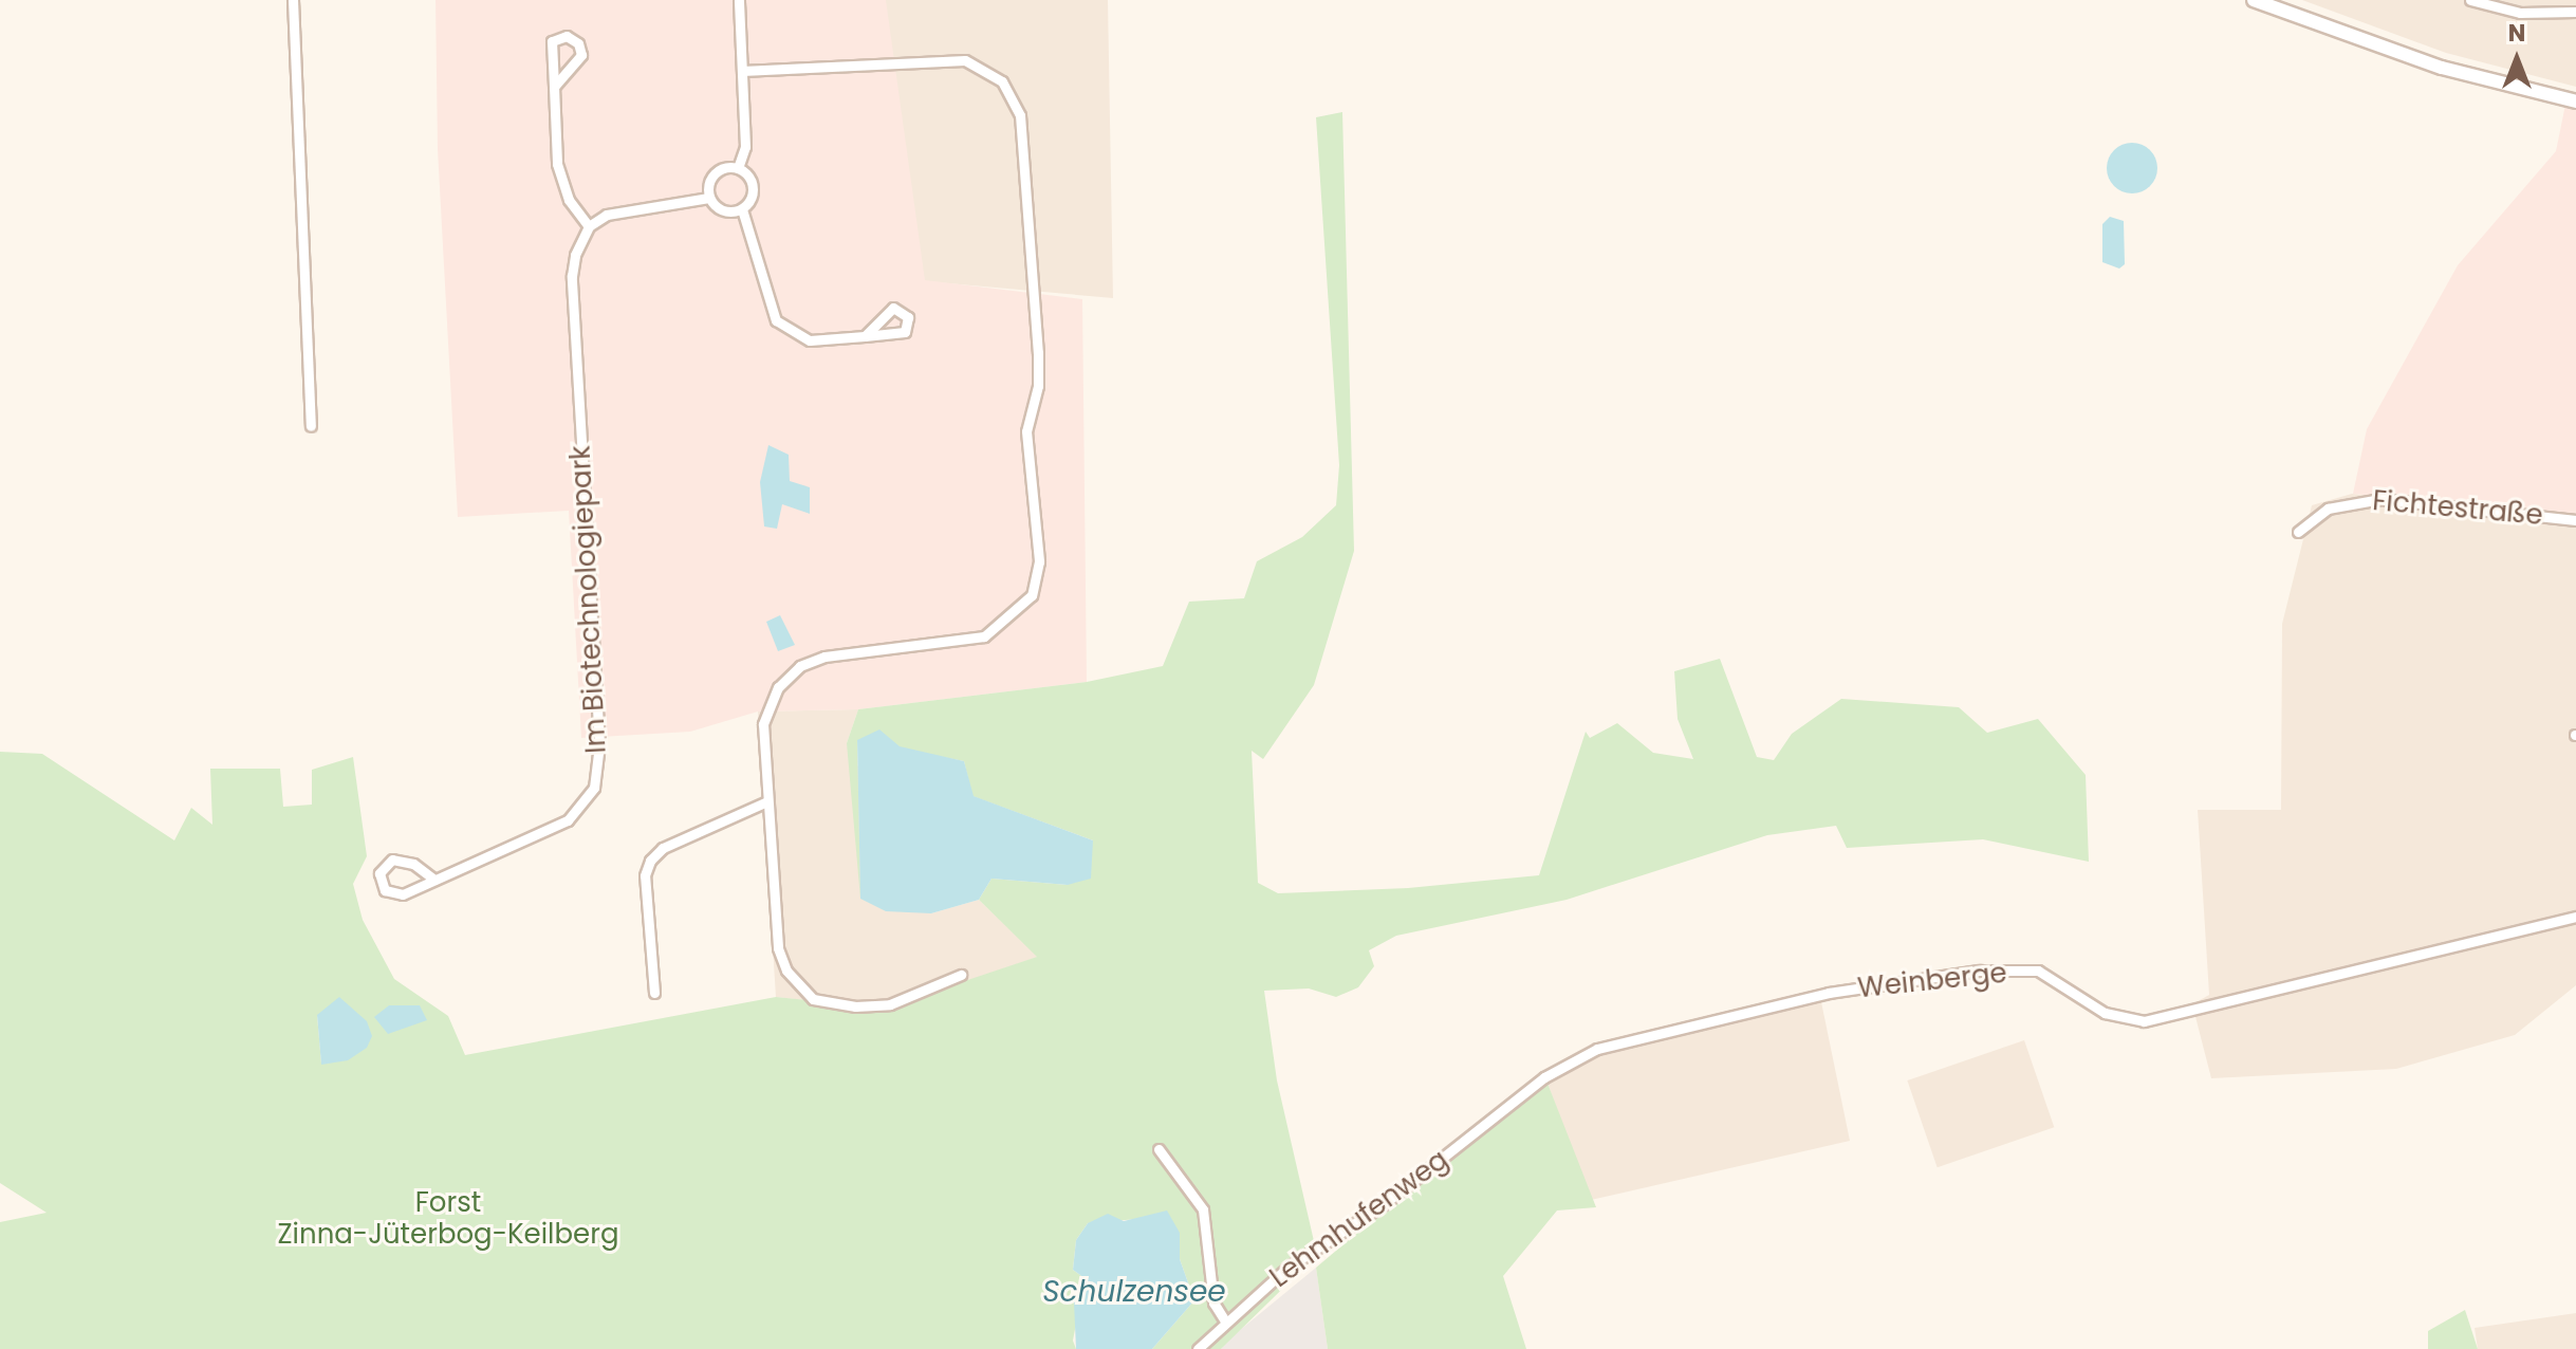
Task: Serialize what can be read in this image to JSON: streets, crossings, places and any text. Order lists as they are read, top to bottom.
{
  "streets": {
    "street": [
      "Fichtestraße",
      "Im Biotechnologiepark",
      "Weinberge",
      "Lehmhufenweg"
    ]
  },
  "crossings": [
    ["Weinberge", "Lehmhufenweg"]
  ],
  "water": ["Schulzensee"],
  "parks": ["Forst Zinna-Jüterbog-Keilberg"],
  "north": "top"
}
